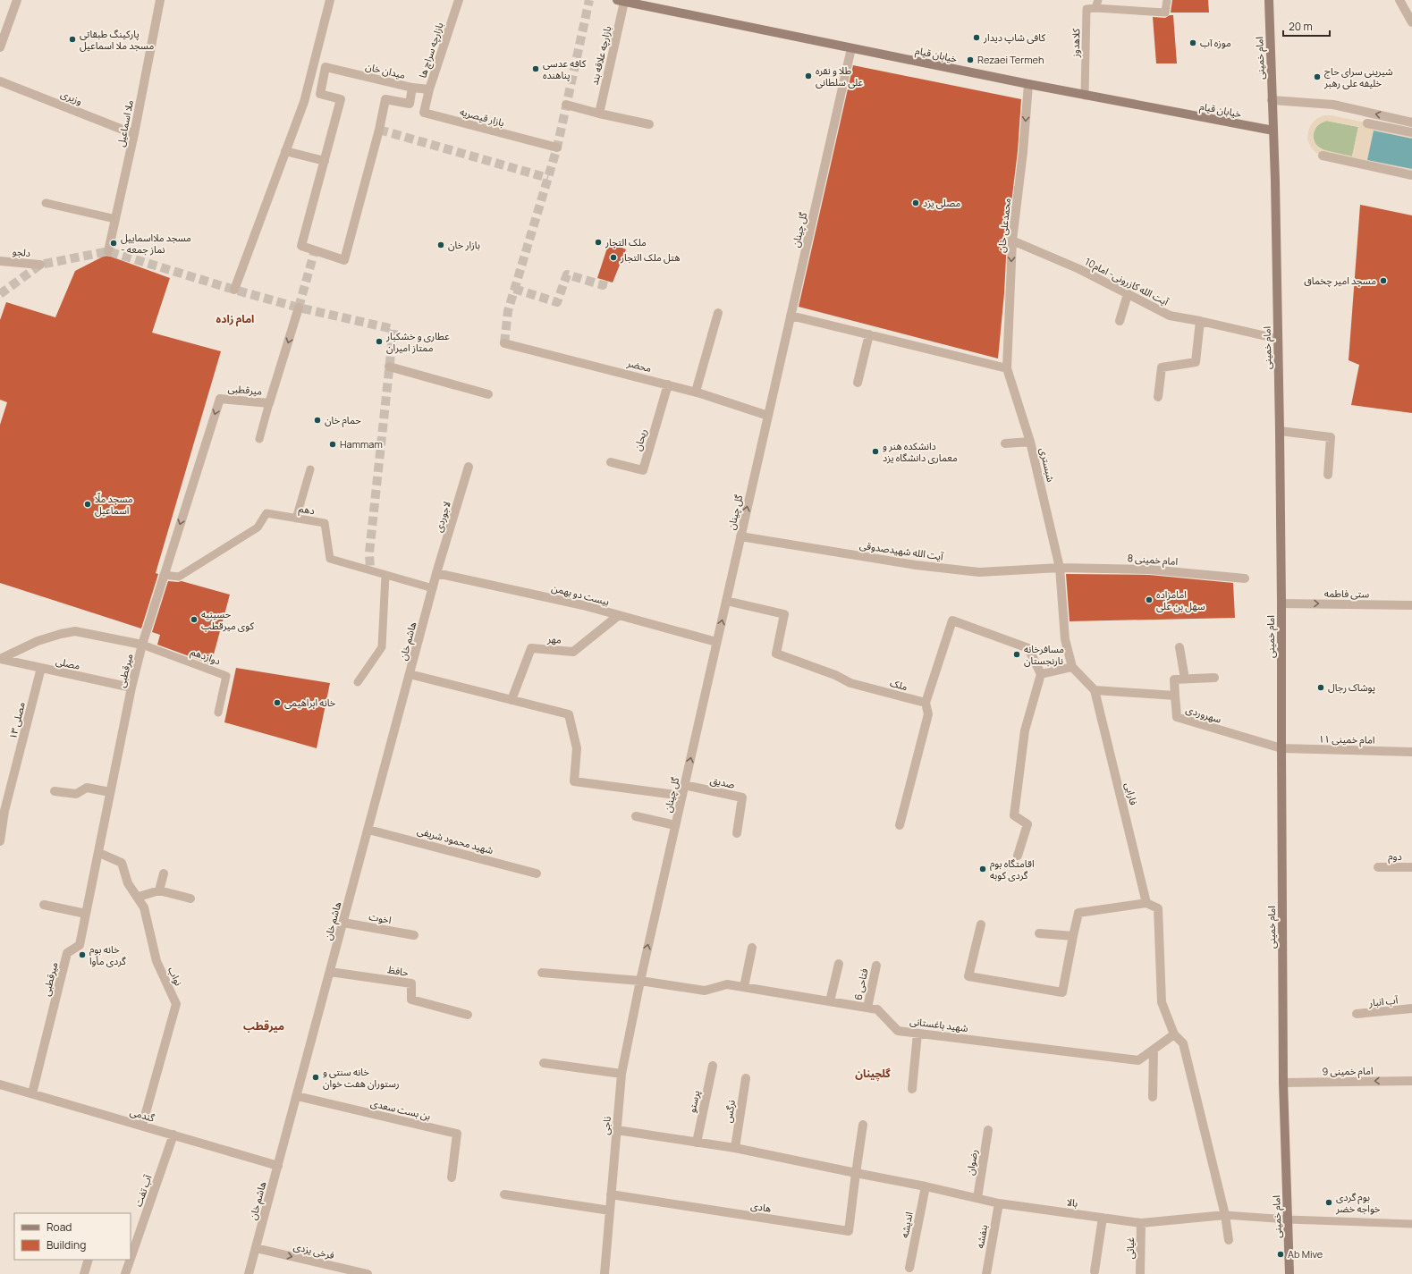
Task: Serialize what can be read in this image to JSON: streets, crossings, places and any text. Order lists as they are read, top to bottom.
{
  "streets": {
    "main road": ["خیابان قیام", "امام خمینی"],
    "street": [
      "بازارچه سراچ ها",
      "بازارچه علاقه بند",
      "میدان خان",
      "وزیری",
      "بازار قیصریه",
      "ملا اسماعیل",
      "محمدعلی خان",
      "گل چینان",
      "دلجو",
      "آیت الله کازرونی- امام10",
      "محضر",
      "میرقطبی",
      "ریحان",
      "شبستری",
      "لاجوردی",
      "آیت الله شهیدصدوقی",
      "امام خمینی 8",
      "ستی فاطمه",
      "بیست دو بهمن",
      "مهر",
      "هاشم خان",
      "مصلی",
      "ملک",
      "سهروردی",
      "مصلی ۱۳",
      "امام خمینی ۱۱",
      "صدیق",
      "فارابی",
      "شهید محمود شریفی",
      "دوم",
      "اخوت",
      "حافظ",
      "نواب",
      "فتاحی 6",
      "آب انبار",
      "شهید باغستانی",
      "امام خمینی 9",
      "پرستو",
      "بن بست سعدی",
      "نرگس",
      "گندمی",
      "ناجی",
      "رضوان",
      "آب تفت",
      "بالا",
      "هادی",
      "اندیشه",
      "بنفشه",
      "غیاثی",
      "فرخی یزدی"
    ],
    "lane": ["کلاهدوز", "دهم", "دوازدهم"]
  },
  "crossings": [
    ["کلاهدوز", "خیابان قیام"],
    ["بازارچه سراچ ها", "میدان خان"],
    ["بازارچه سراچ ها", "بازار قیصریه"],
    ["خیابان قیام", "بازارچه علاقه بند"],
    ["خیابان قیام", "امام خمینی"],
    ["خیابان قیام", "محمدعلی خان"],
    ["خیابان قیام", "گل چینان"],
    ["امام خمینی", "آیت الله کازرونی- امام10"],
    ["امام خمینی", "ستی فاطمه"],
    ["امام خمینی", "سهروردی"],
    ["امام خمینی", "امام خمینی ۱۱"],
    ["امام خمینی", "امام خمینی 9"],
    ["امام خمینی", "بالا"],
    ["وزیری", "ملا اسماعیل"],
    ["محمدعلی خان", "آیت الله کازرونی- امام10"],
    ["محمدعلی خان", "شبستری"],
    ["گل چینان", "محضر"],
    ["گل چینان", "آیت الله شهیدصدوقی"],
    ["گل چینان", "بیست دو بهمن"],
    ["گل چینان", "ملک"],
    ["گل چینان", "صدیق"],
    ["گل چینان", "شهید باغستانی"],
    ["گل چینان", "ناجی"],
    ["محضر", "ریحان"],
    ["میرقطبی", "دهم"],
    ["میرقطبی", "دوازدهم"],
    ["میرقطبی", "مصلی"],
    ["میرقطبی", "نواب"],
    ["میرقطبی", "گندمی"],
    ["شبستری", "آیت الله شهیدصدوقی"],
    ["شبستری", "امام خمینی 8"],
    ["دهم", "هاشم خان"],
    ["لاجوردی", "بیست دو بهمن"],
    ["لاجوردی", "هاشم خان"],
    ["آیت الله شهیدصدوقی", "امام خمینی 8"],
    ["بیست دو بهمن", "مهر"],
    ["بیست دو بهمن", "هاشم خان"],
    ["هاشم خان", "شهید محمود شریفی"],
    ["هاشم خان", "اخوت"],
    ["هاشم خان", "حافظ"],
    ["هاشم خان", "بن بست سعدی"],
    ["هاشم خان", "گندمی"],
    ["هاشم خان", "فرخی یزدی"],
    ["مصلی", "مصلی ۱۳"],
    ["سهروردی", "امام خمینی ۱۱"],
    ["نواب", "گندمی"],
    ["فتاحی 6", "شهید باغستانی"],
    ["شهید باغستانی", "ناجی"],
    ["پرستو", "بالا"],
    ["نرگس", "بالا"],
    ["گندمی", "آب تفت"],
    ["ناجی", "بالا"],
    ["ناجی", "هادی"],
    ["رضوان", "بالا"],
    ["بالا", "هادی"],
    ["بالا", "اندیشه"],
    ["بالا", "بنفشه"],
    ["بالا", "غیاثی"]
  ],
  "one_way": [
    "محمدعلی خان",
    "گل چینان",
    "ستی فاطمه",
    "امام خمینی 9",
    "فرخی یزدی"
  ],
  "districts": ["امام زاده", "میرقطب", "گلچینان"],
  "places": [
    "کافی شاپ دیدار",
    "پارکینگ طبقاتی مسجد ملا اسماعیل",
    "موزه آب",
    "Rezaei Termeh",
    "کافه عدسی پناهنده",
    "طلا و نقره علی سلطانی",
    "شیرینی سرای حاج خلیفه علی رهبر",
    "مصلی یزد",
    "ملک التجار",
    "مسجد ملااسماییل - نماز جمعه",
    "بازار خان",
    "هتل ملک التجار",
    "مسجد امیر چخماق",
    "عطاری و خشکبار ممتاز امیران",
    "حمام خان",
    "Hammam",
    "دانشکده هنر و معماری دانشگاه یزد",
    "مسجد ملّا اسماعیل",
    "امامزاده سهل بن علی",
    "حسینیه کوی میرقطب",
    "مسافرخانه نارنجستان",
    "پوشاک رجال",
    "خانه ابراهیمی",
    "اقامتگاه بوم گردی کوبه",
    "خانه بوم گردی مأوا",
    "خانه سنتی و رستوران هفت خوان",
    "بوم گردی خواجه خضر",
    "Ab Mive"
  ],
  "legend": ["Road", "Building"],
  "scale_bar": "20 m"
}
